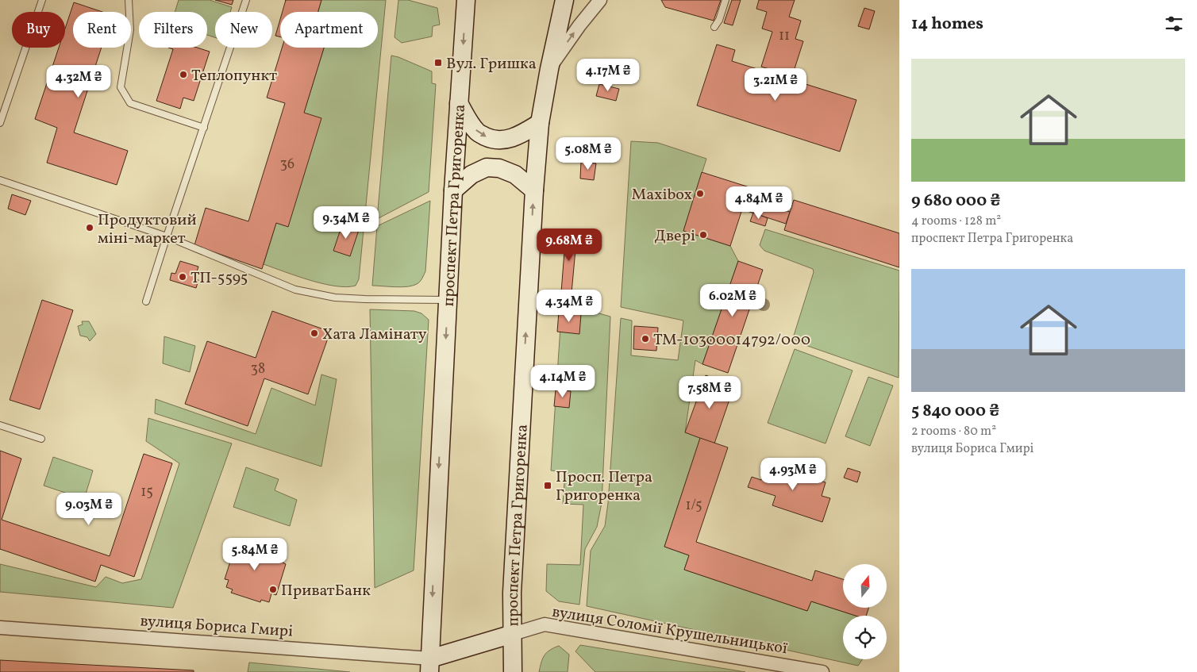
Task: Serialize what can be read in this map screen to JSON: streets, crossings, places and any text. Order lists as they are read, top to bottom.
{
  "streets": {
    "street": ["проспект Петра Григоренка", "вулиця Бориса Гмирі", "вулиця Соломії Крушельницької"]
  },
  "crossings": [
    ["проспект Петра Григоренка", "вулиця Бориса Гмирі"],
    ["проспект Петра Григоренка", "вулиця Соломії Крушельницької"]
  ],
  "places": {
    "transit": ["Вул. Гришка", "Просп. Петра Григоренка"],
    "other": [
      "Теплопункт",
      "Maxibox",
      "Продуктовий міні-маркет",
      "Двері",
      "ТП-5595",
      "Хата Ламінату",
      "ТМ-10300014792/000",
      "ПриватБанк"
    ]
  },
  "house_numbers": [
    "11",
    "36",
    "38",
    "15",
    "1/5"
  ],
  "north": "top",
  "page": {
    "heading": "14 homes",
    "chip": [
      "Buy",
      "Rent",
      "Filters",
      "New",
      "Apartment"
    ],
    "list": [
      {
        "name": "9 680 000 ₴",
        "note": "4 rooms · 128 m² · проспект Петра Григоренка"
      },
      {
        "name": "5 840 000 ₴",
        "note": "2 rooms · 80 m² · вулиця Бориса Гмирі"
      }
    ],
    "price": [
      "4.17M ₴",
      "4.32M ₴",
      "3.21M ₴",
      "5.08M ₴",
      "4.84M ₴",
      "9.34M ₴",
      "9.68M ₴",
      "6.02M ₴",
      "4.34M ₴",
      "4.14M ₴",
      "7.58M ₴",
      "4.93M ₴",
      "9.03M ₴",
      "5.84M ₴"
    ]
  }
}
